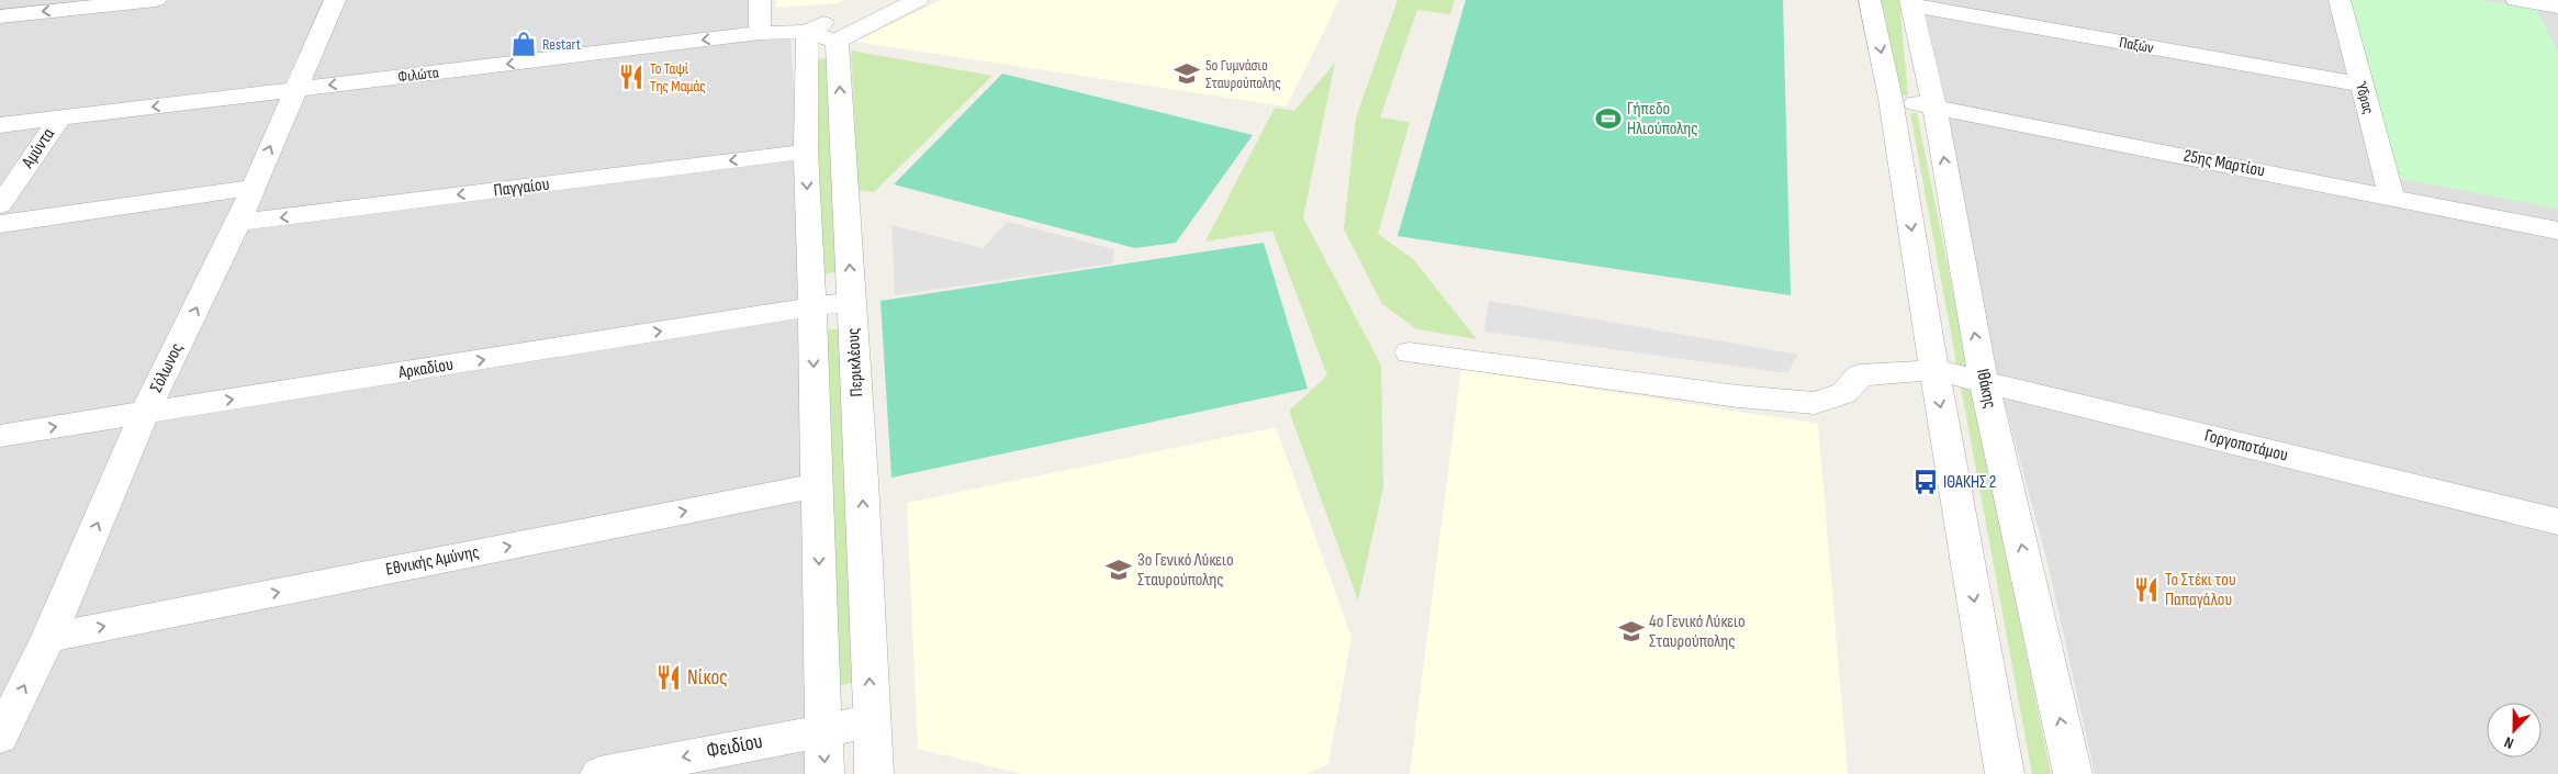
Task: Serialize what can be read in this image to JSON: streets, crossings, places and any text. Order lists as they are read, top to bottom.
{
  "streets": {
    "street": [
      "Παξών",
      "Φιλώτα",
      "Ύδρας",
      "Αμύντα",
      "25ης Μαρτίου",
      "Παγγαίου",
      "Περικλέους",
      "Σόλωνος",
      "Αρκαδίου",
      "Ιθάκης",
      "Γοργοποτάμου",
      "Εθνικής Αμύνης",
      "Φειδίου"
    ]
  },
  "crossings": [
    ["Παξών", "Ύδρας"],
    ["Παξών", "Ιθάκης"],
    ["Φιλώτα", "Αμύντα"],
    ["Φιλώτα", "Περικλέους"],
    ["Φιλώτα", "Σόλωνος"],
    ["Ύδρας", "25ης Μαρτίου"],
    ["25ης Μαρτίου", "Ιθάκης"],
    ["Παγγαίου", "Σόλωνος"],
    ["Περικλέους", "Αρκαδίου"],
    ["Περικλέους", "Φειδίου"],
    ["Σόλωνος", "Αρκαδίου"],
    ["Σόλωνος", "Εθνικής Αμύνης"],
    ["Ιθάκης", "Γοργοποτάμου"]
  ],
  "one_way": [
    "Παγγαίου",
    "Σόλωνος",
    "Εθνικής Αμύνης",
    "Φειδίου"
  ],
  "places": {
    "shop": ["Restart"],
    "school or university": ["5ο Γυμνάσιο Σταυρούπολης", "3ο Γενικό Λύκειο Σταυρούπολης", "4ο Γενικό Λύκειο Σταυρούπολης"],
    "restaurant": ["Το Ταψί Της Μαμάς", "Το Στέκι του Παπαγάλου", "Νίκος"],
    "sports": ["Γήπεδο Ηλιούπολης"],
    "bus stop": ["ΙΘΑΚΗΣ 2"]
  },
  "north": "bottom"
}
